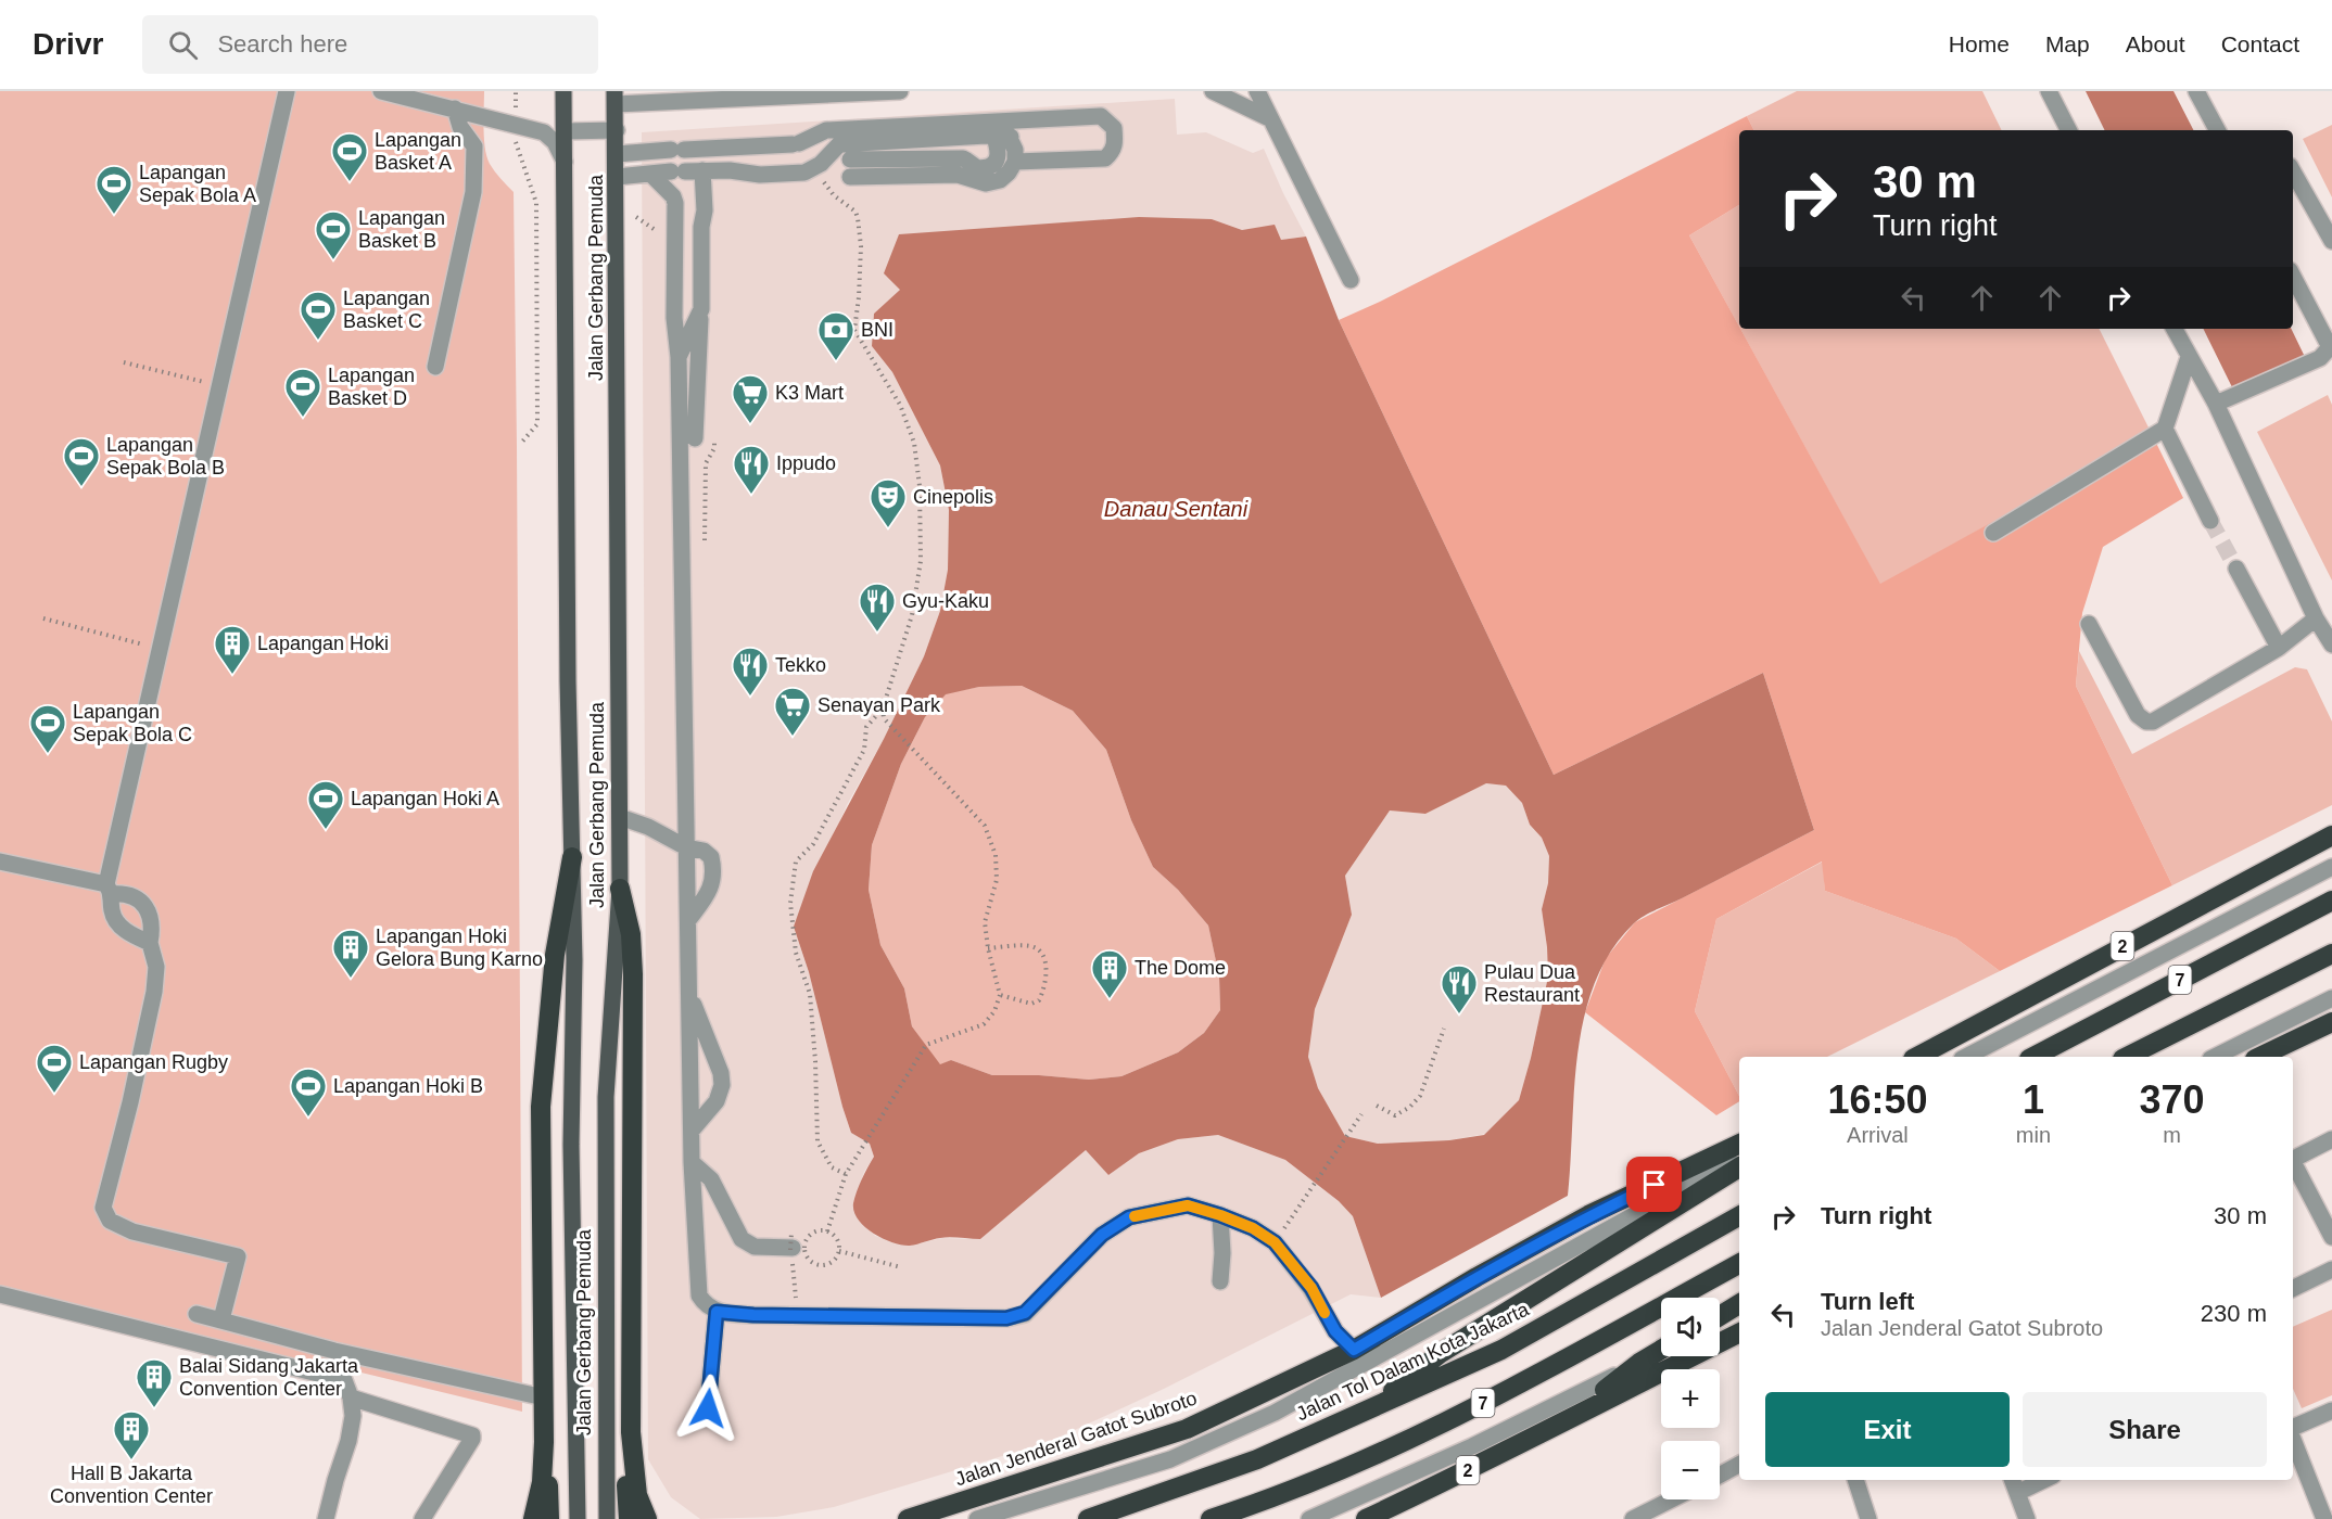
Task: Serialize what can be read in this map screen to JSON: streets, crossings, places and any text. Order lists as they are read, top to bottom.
{
  "streets": {
    "highway": [
      "2",
      "7",
      "Jalan Tol Dalam Kota Jakarta",
      "Jalan Jenderal Gatot Subroto"
    ],
    "main road": ["Jalan Gerbang Pemuda"]
  },
  "water": ["Danau Sentani"],
  "places": {
    "sports": [
      "Lapangan Basket A",
      "Lapangan Sepak Bola A",
      "Lapangan Basket B",
      "Lapangan Basket C",
      "Lapangan Basket D",
      "Lapangan Sepak Bola B",
      "Lapangan Sepak Bola C",
      "Lapangan Hoki A",
      "Lapangan Rugby",
      "Lapangan Hoki B"
    ],
    "bank": ["BNI"],
    "supermarket": ["K3 Mart", "Senayan Park"],
    "restaurant": [
      "Ippudo",
      "Gyu-Kaku",
      "Tekko",
      "Pulau Dua Restaurant"
    ],
    "theatre": ["Cinepolis"],
    "building": [
      "Lapangan Hoki",
      "Lapangan Hoki Gelora Bung Karno",
      "The Dome",
      "Balai Sidang Jakarta Convention Center",
      "Hall B Jakarta Convention Center"
    ]
  },
  "page": {
    "header": "Drivr",
    "search": "Search here",
    "nav": [
      "Home",
      "Map",
      "About",
      "Contact"
    ],
    "turn": ["30 m", "Turn right"],
    "eta": [
      "16:50",
      "Arrival",
      "1",
      "min",
      "370",
      "m"
    ],
    "list": [
      {
        "name": "Turn right",
        "value": "30 m"
      },
      {
        "name": "Turn left",
        "note": "Jalan Jenderal Gatot Subroto",
        "value": "230 m"
      }
    ],
    "map_buttons": ["+", "−"],
    "buttons": ["Exit", "Share"]
  }
}
